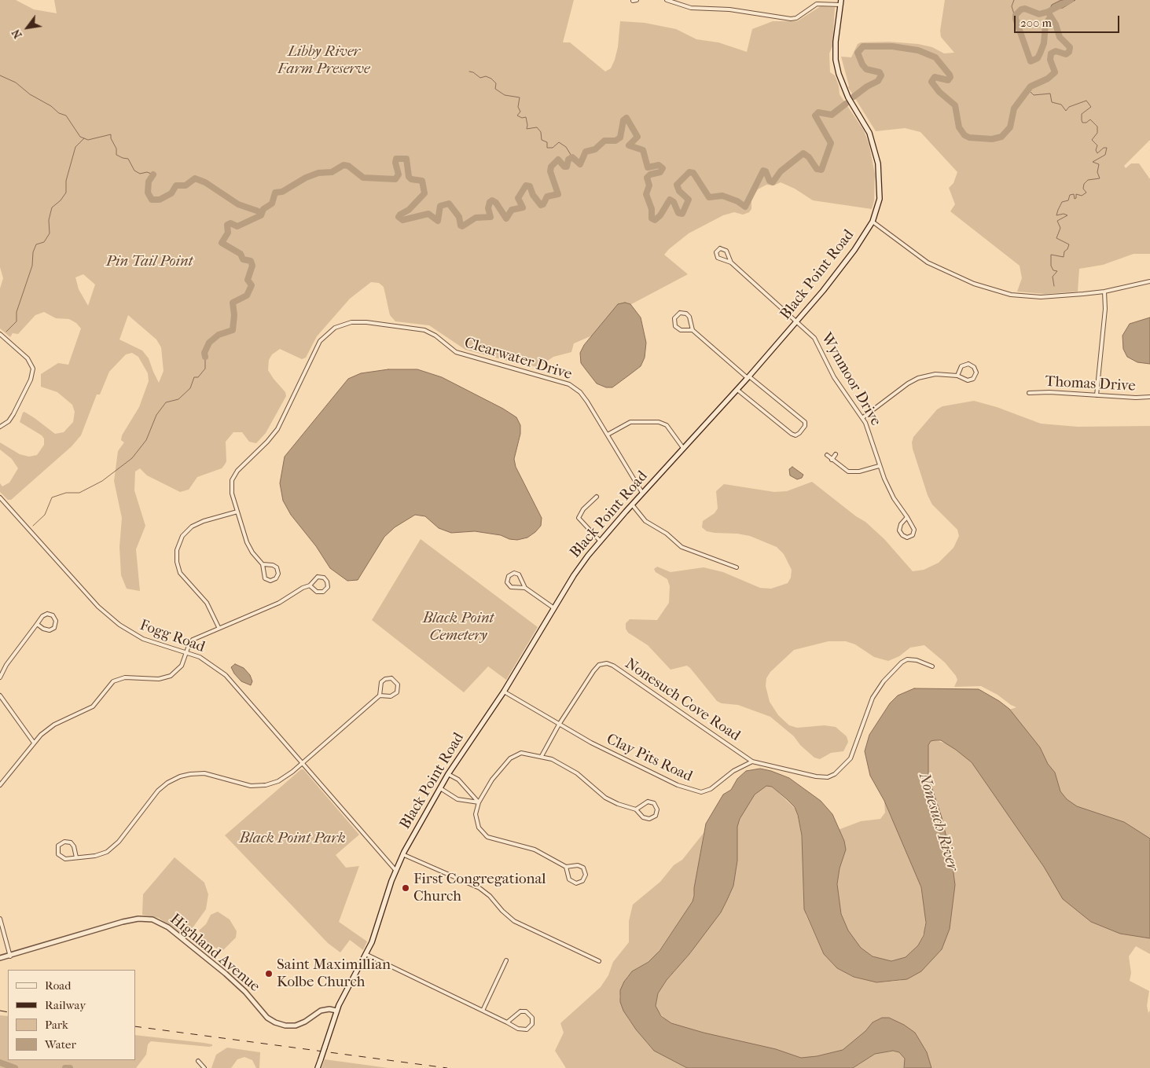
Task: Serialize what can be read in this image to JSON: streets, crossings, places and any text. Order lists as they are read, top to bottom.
{
  "streets": {
    "main road": ["Black Point Road"],
    "street": [
      "Clearwater Drive",
      "Wynmoor Drive",
      "Thomas Drive",
      "Fogg Road",
      "Nonesuch Cove Road",
      "Clay Pits Road",
      "Highland Avenue"
    ]
  },
  "crossings": [
    ["Black Point Road", "Clearwater Drive"],
    ["Black Point Road", "Wynmoor Drive"],
    ["Black Point Road", "Fogg Road"],
    ["Black Point Road", "Clay Pits Road"],
    ["Black Point Road", "Highland Avenue"],
    ["Nonesuch Cove Road", "Clay Pits Road"]
  ],
  "water": ["Nonesuch River"],
  "parks": [
    "Libby River Farm Preserve",
    "Pin Tail Point",
    "Black Point Cemetery",
    "Black Point Park"
  ],
  "places": ["First Congregational Church", "Saint Maximillian Kolbe Church"],
  "legend": [
    "Road",
    "Railway",
    "Park",
    "Water"
  ],
  "scale_bar": "200 m",
  "north": "bottom left"
}
